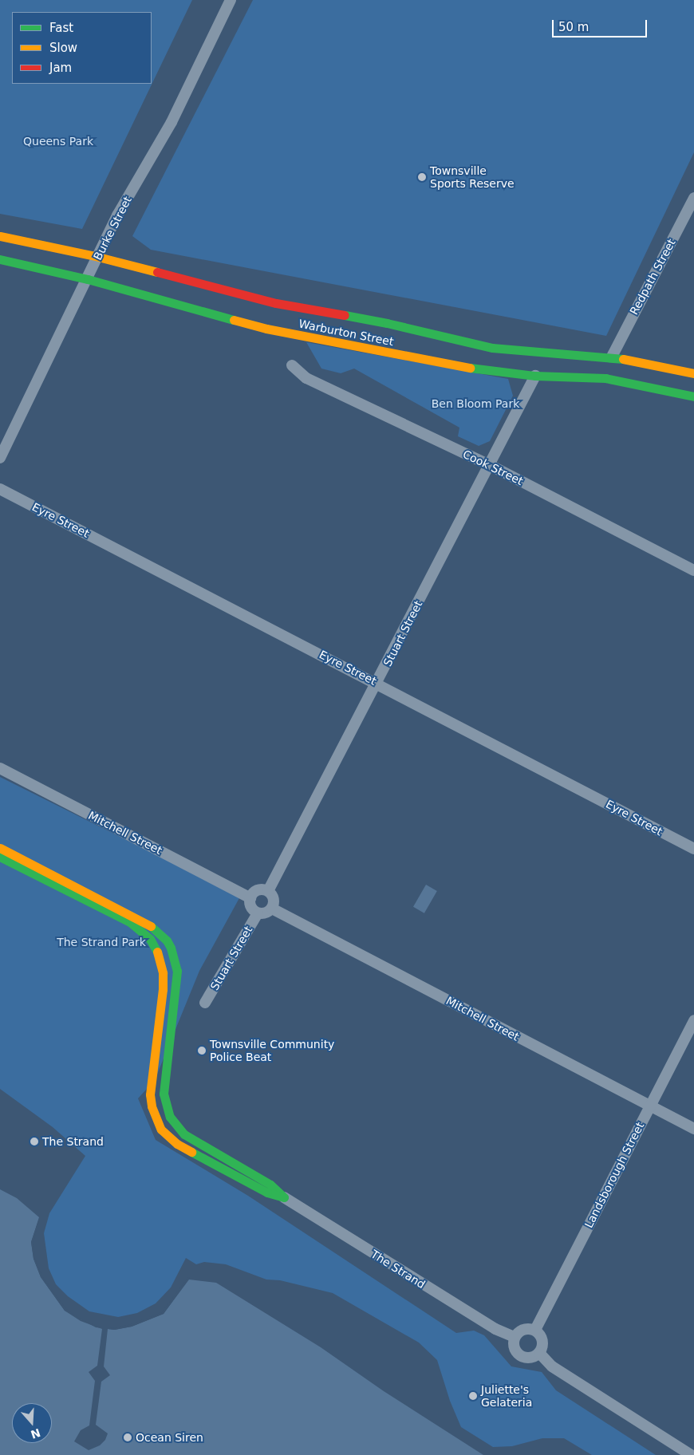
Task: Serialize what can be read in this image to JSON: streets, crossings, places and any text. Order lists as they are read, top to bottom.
{
  "streets": {
    "main road": ["Warburton Street", "The Strand"],
    "street": [
      "Burke Street",
      "Redpath Street",
      "Cook Street",
      "Eyre Street",
      "Stuart Street",
      "Mitchell Street",
      "Landsborough Street"
    ]
  },
  "crossings": [
    ["Burke Street", "Warburton Street"],
    ["Redpath Street", "Warburton Street"],
    ["Warburton Street", "Stuart Street"],
    ["Cook Street", "Stuart Street"],
    ["Eyre Street", "Stuart Street"],
    ["Stuart Street", "Mitchell Street"],
    ["Mitchell Street", "Landsborough Street"],
    ["Landsborough Street", "The Strand"]
  ],
  "parks": ["Queens Park", "Ben Bloom Park", "The Strand Park"],
  "places": [
    "Townsville Sports Reserve",
    "Townsville Community Police Beat",
    "The Strand",
    "Juliette's Gelateria",
    "Ocean Siren"
  ],
  "legend": ["Fast", "Slow", "Jam"],
  "scale_bar": "50 m",
  "north": "bottom"
}
